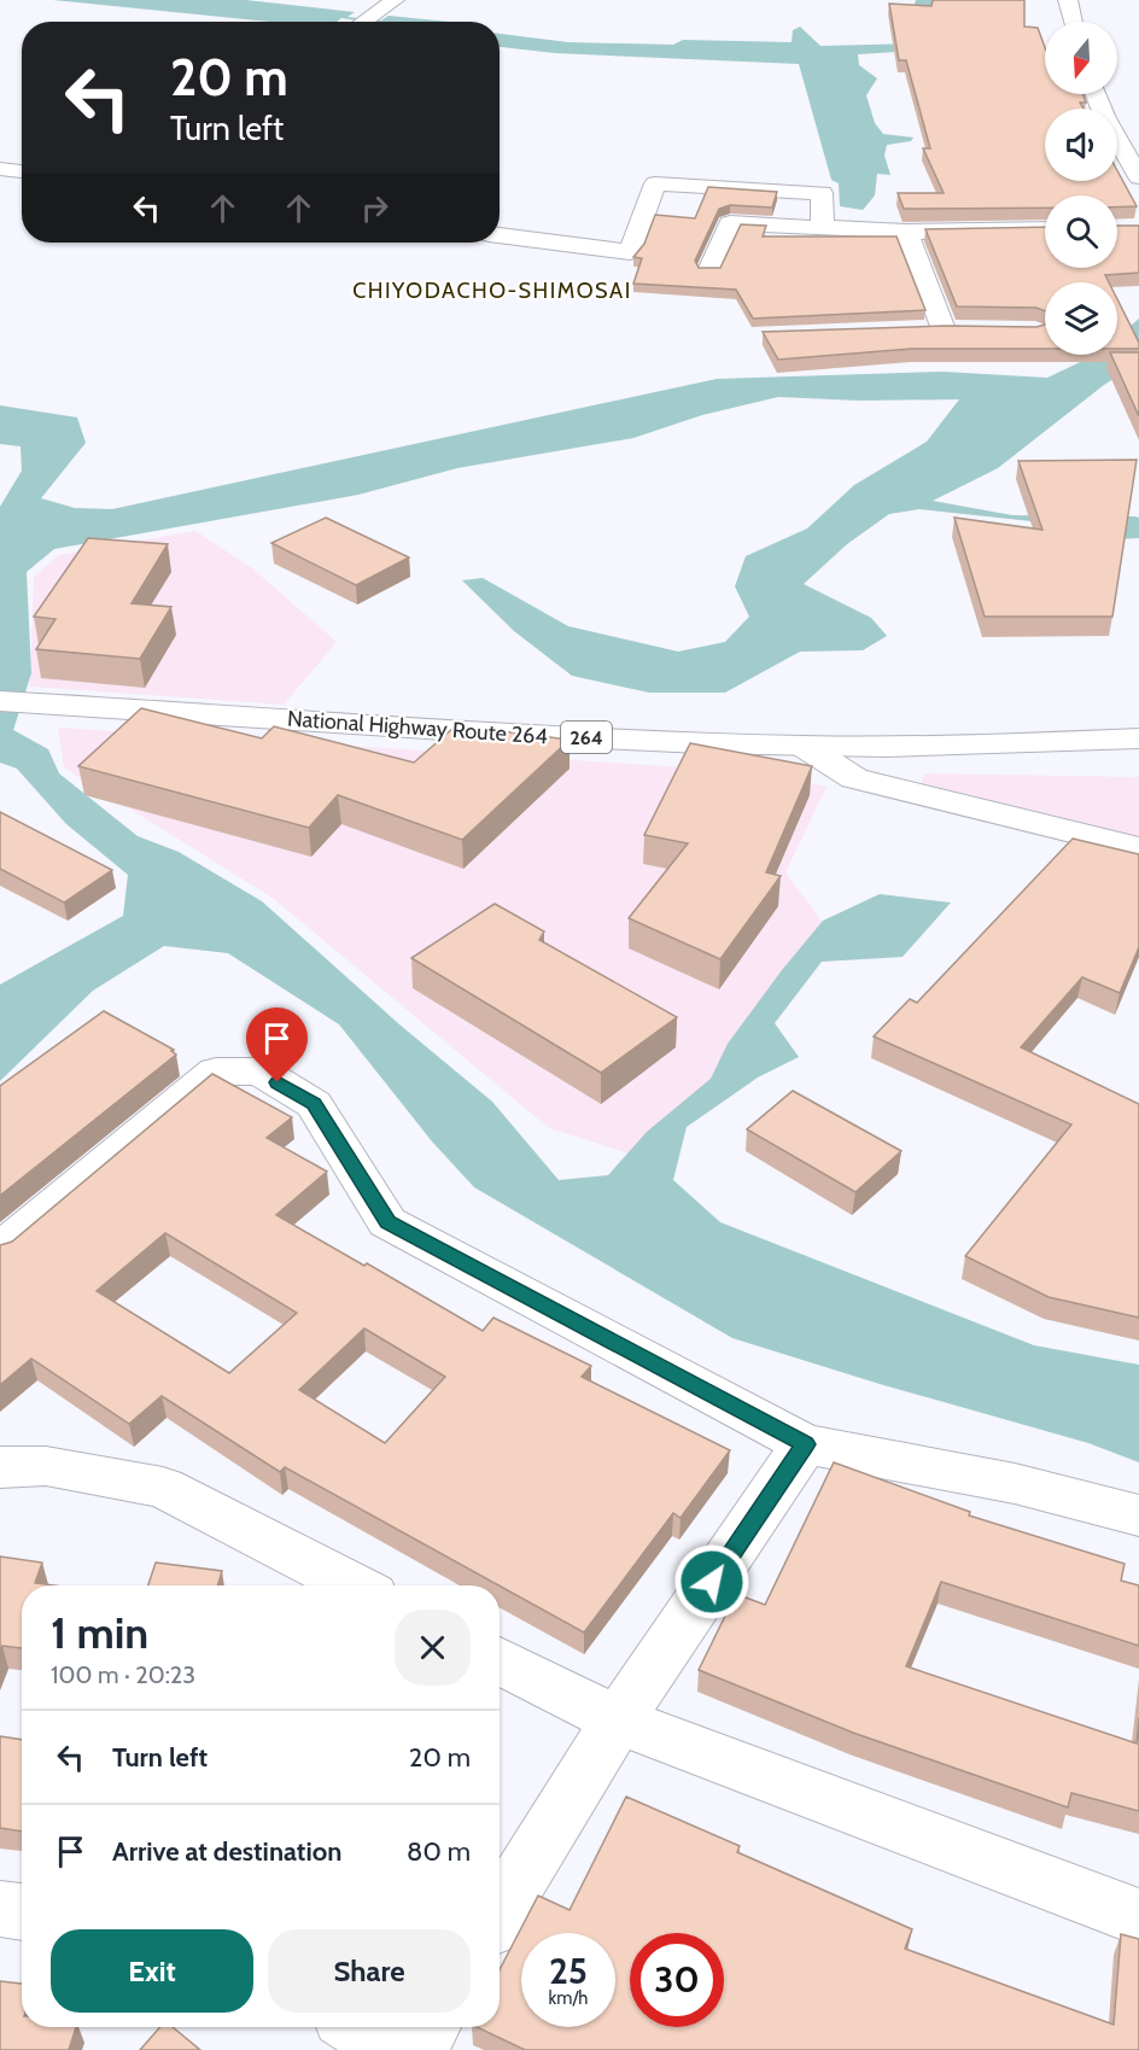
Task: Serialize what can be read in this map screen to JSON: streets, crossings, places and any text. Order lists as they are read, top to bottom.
{
  "streets": {
    "main road": ["National Highway Route 264", "264"]
  },
  "districts": ["CHIYODACHO-SHIMOSAI"],
  "north": "bottom",
  "page": {
    "turn": ["20 m", "Turn left"],
    "heading": ["1 min", "100 m · 20:23"],
    "list": [
      {
        "name": "Turn left",
        "value": "20 m"
      },
      {
        "name": "Arrive at destination",
        "value": "80 m"
      }
    ],
    "buttons": ["Exit", "Share"],
    "speed": "25 km/h",
    "limit": "30"
  }
}
